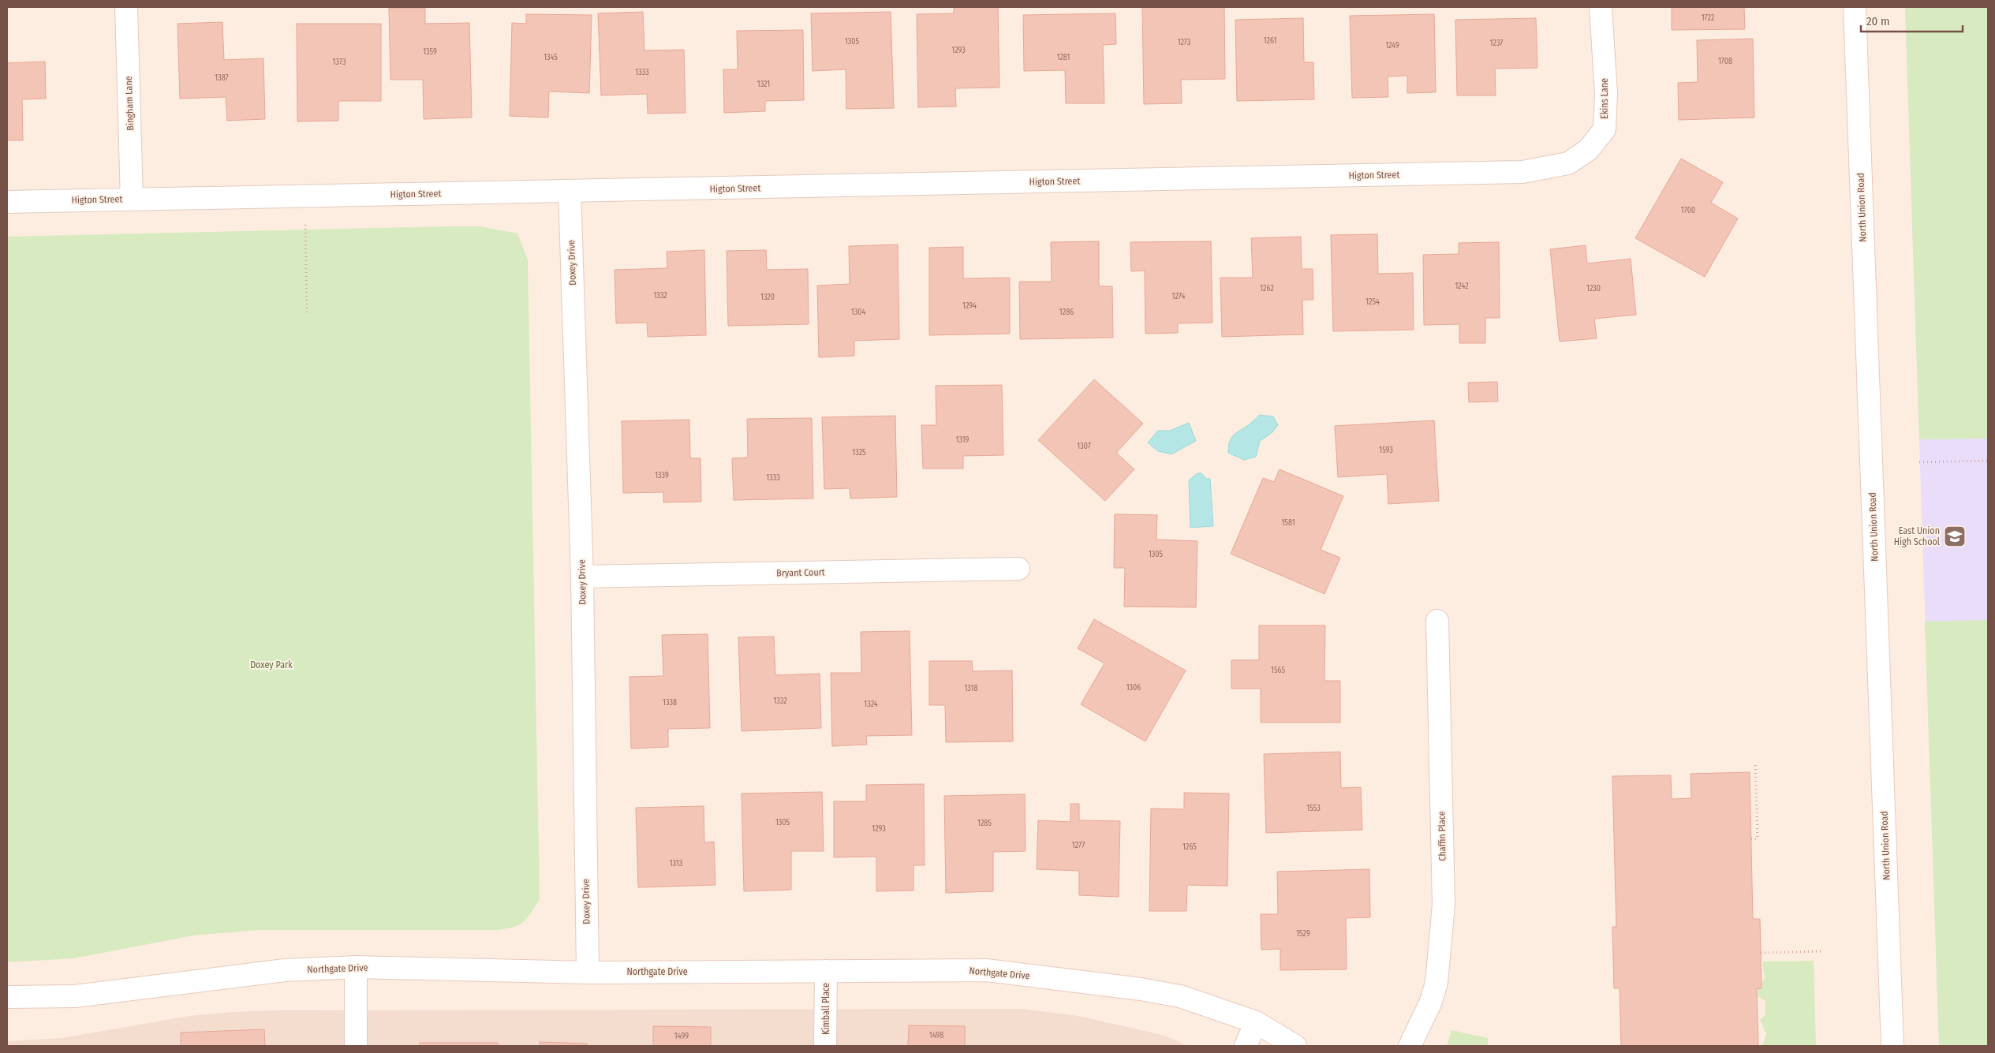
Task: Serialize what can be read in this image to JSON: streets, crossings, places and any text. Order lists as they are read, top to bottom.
{
  "streets": {
    "street": [
      "Ekins Lane",
      "Bingham Lane",
      "Higton Street",
      "North Union Road",
      "Doxey Drive",
      "Bryant Court",
      "Chaffin Place",
      "Northgate Drive",
      "Kimball Place"
    ]
  },
  "crossings": [
    ["Ekins Lane", "Higton Street"],
    ["Bingham Lane", "Higton Street"],
    ["Higton Street", "Doxey Drive"],
    ["Doxey Drive", "Bryant Court"],
    ["Doxey Drive", "Northgate Drive"],
    ["Northgate Drive", "Kimball Place"]
  ],
  "parks": ["Doxey Park"],
  "places": {
    "school or university": ["East Union High School"]
  },
  "house_numbers": [
    "1722",
    "1261",
    "1305",
    "1273",
    "1237",
    "1249",
    "1293",
    "1359",
    "1345",
    "1281",
    "1708",
    "1373",
    "1333",
    "1387",
    "1321",
    "1700",
    "1242",
    "1262",
    "1230",
    "1332",
    "1274",
    "1320",
    "1254",
    "1294",
    "1304",
    "1286",
    "1319",
    "1307",
    "1593",
    "1325",
    "1339",
    "1333",
    "1581",
    "1305",
    "1565",
    "1306",
    "1318",
    "1332",
    "1338",
    "1324",
    "1553",
    "1305",
    "1285",
    "1293",
    "1277",
    "1265",
    "1313",
    "1529",
    "1498",
    "1499"
  ],
  "scale_bar": "20 m"
}
